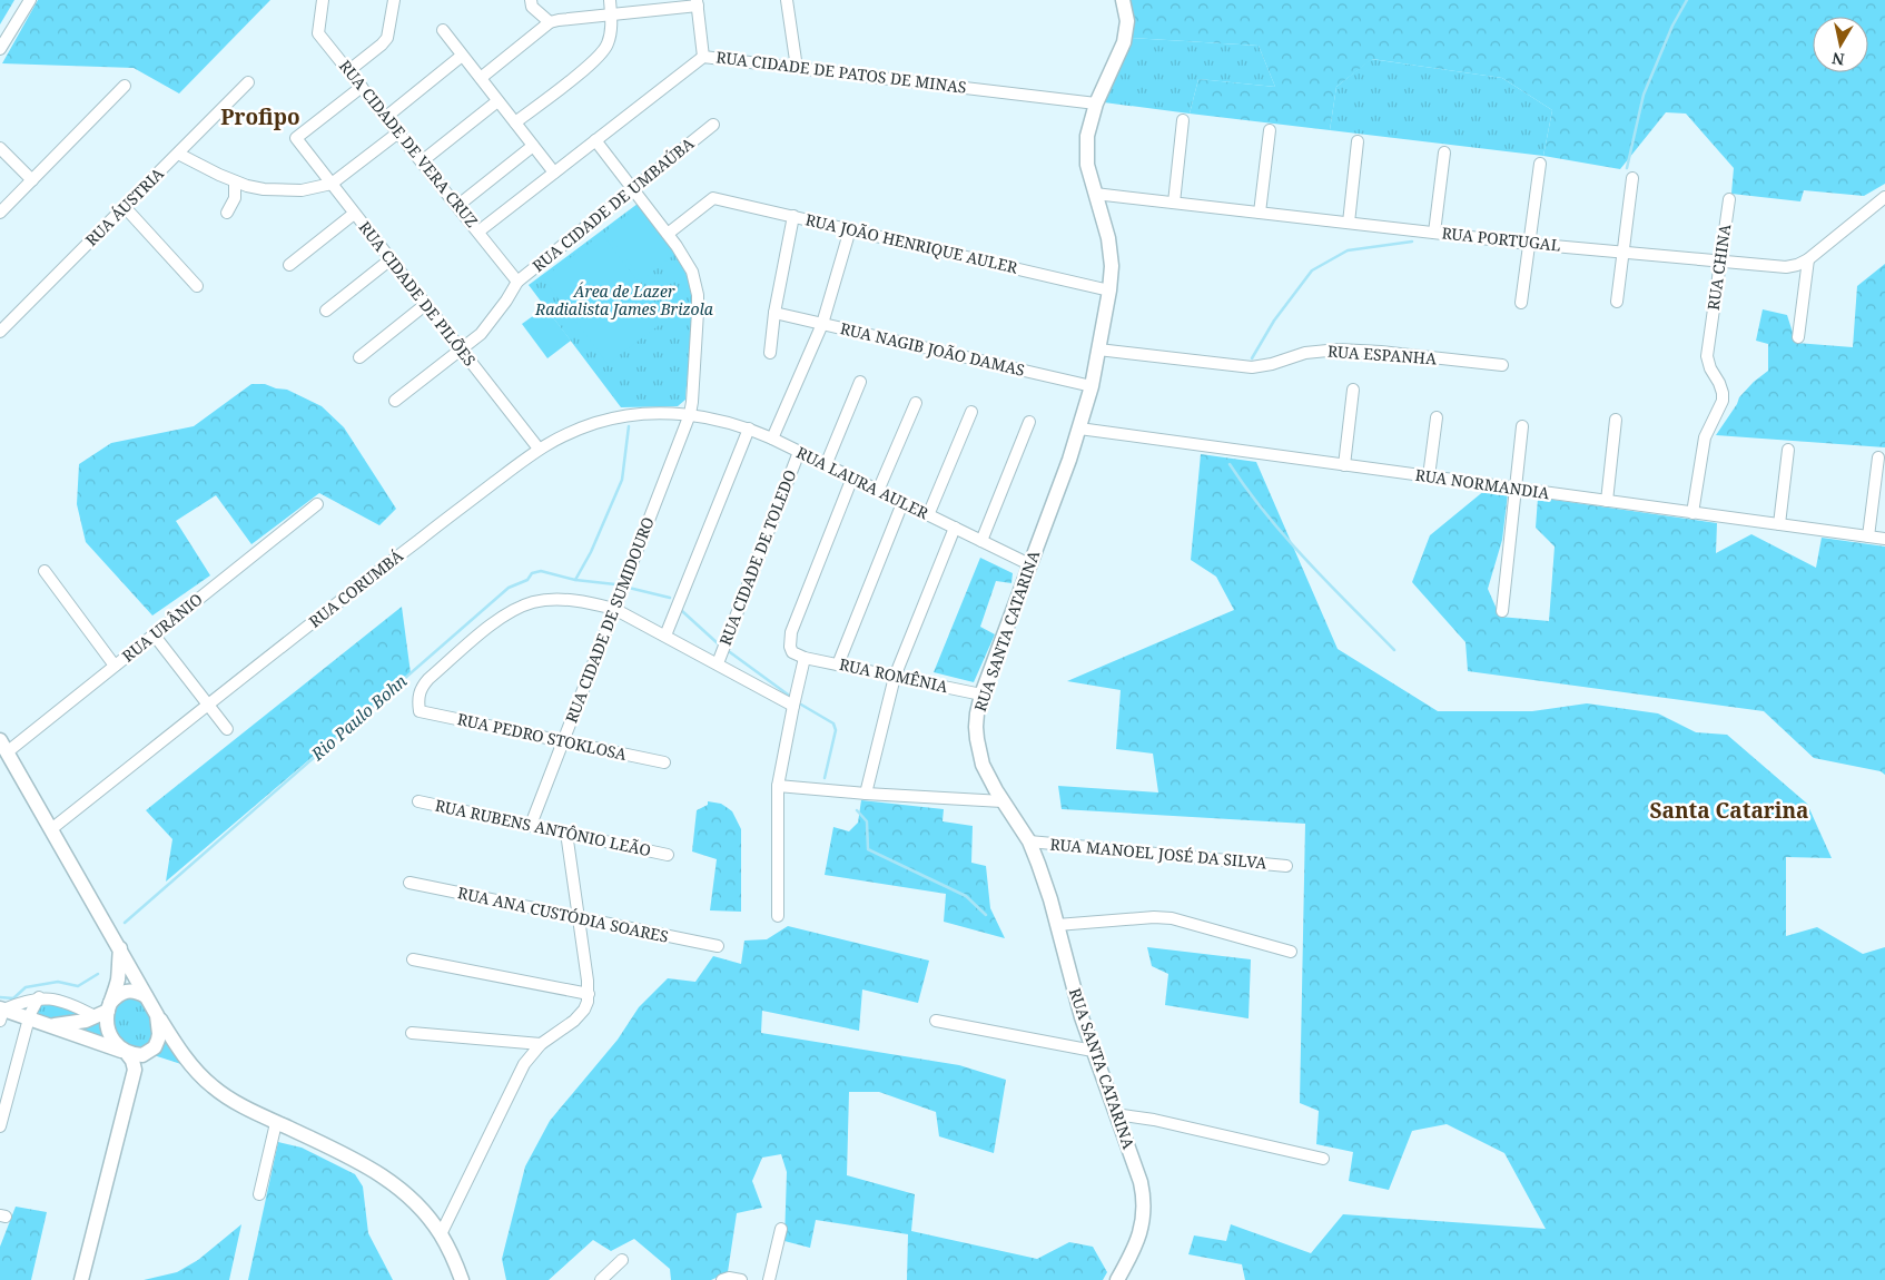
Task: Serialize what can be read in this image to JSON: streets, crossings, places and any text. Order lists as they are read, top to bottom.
{
  "streets": {
    "main road": ["RUA SANTA CATARINA"],
    "street": [
      "RUA CIDADE DE PATOS DE MINAS",
      "RUA CIDADE DE VERA CRUZ",
      "RUA CIDADE DE UMBAÚBA",
      "RUA ÁUSTRIA",
      "RUA PORTUGAL",
      "RUA JOÃO HENRIQUE AULER",
      "RUA CHINA",
      "RUA CIDADE DE PILÕES",
      "RUA NAGIB JOÃO DAMAS",
      "RUA ESPANHA",
      "RUA LAURA AULER",
      "RUA NORMANDIA",
      "RUA CIDADE DE TOLEDO",
      "RUA CORUMBÁ",
      "RUA CIDADE DE SUMIDOURO",
      "RUA URÂNIO",
      "RUA ROMÊNIA",
      "RUA PEDRO STOKLOSA",
      "RUA RUBENS ANTÔNIO LEÃO",
      "RUA MANOEL JOSÉ DA SILVA",
      "RUA ANA CUSTÓDIA SOARES"
    ]
  },
  "crossings": [
    ["RUA CIDADE DE PATOS DE MINAS", "RUA CIDADE DE VERA CRUZ"],
    ["RUA CIDADE DE PATOS DE MINAS", "RUA CIDADE DE SUMIDOURO"],
    ["RUA CIDADE DE PATOS DE MINAS", "RUA SANTA CATARINA"],
    ["RUA CIDADE DE VERA CRUZ", "RUA CIDADE DE UMBAÚBA"],
    ["RUA CIDADE DE VERA CRUZ", "RUA CIDADE DE PILÕES"],
    ["RUA CIDADE DE UMBAÚBA", "RUA CIDADE DE PILÕES"],
    ["RUA CIDADE DE UMBAÚBA", "RUA CIDADE DE SUMIDOURO"],
    ["RUA PORTUGAL", "RUA CHINA"],
    ["RUA PORTUGAL", "RUA SANTA CATARINA"],
    ["RUA JOÃO HENRIQUE AULER", "RUA CIDADE DE SUMIDOURO"],
    ["RUA JOÃO HENRIQUE AULER", "RUA SANTA CATARINA"],
    ["RUA CHINA", "RUA NORMANDIA"],
    ["RUA CIDADE DE PILÕES", "RUA CORUMBÁ"],
    ["RUA NAGIB JOÃO DAMAS", "RUA SANTA CATARINA"],
    ["RUA ESPANHA", "RUA SANTA CATARINA"],
    ["RUA LAURA AULER", "RUA CIDADE DE TOLEDO"],
    ["RUA LAURA AULER", "RUA CORUMBÁ"],
    ["RUA LAURA AULER", "RUA CIDADE DE SUMIDOURO"],
    ["RUA LAURA AULER", "RUA SANTA CATARINA"],
    ["RUA NORMANDIA", "RUA SANTA CATARINA"],
    ["RUA CORUMBÁ", "RUA CIDADE DE SUMIDOURO"],
    ["RUA CIDADE DE SUMIDOURO", "RUA PEDRO STOKLOSA"],
    ["RUA CIDADE DE SUMIDOURO", "RUA RUBENS ANTÔNIO LEÃO"],
    ["RUA SANTA CATARINA", "RUA ROMÊNIA"],
    ["RUA SANTA CATARINA", "RUA MANOEL JOSÉ DA SILVA"]
  ],
  "districts": ["Profipo", "Santa Catarina"],
  "water": ["Rio Paulo Bohn"],
  "parks": ["Área de Lazer Radialista James Brizola"],
  "north": "bottom"
}
